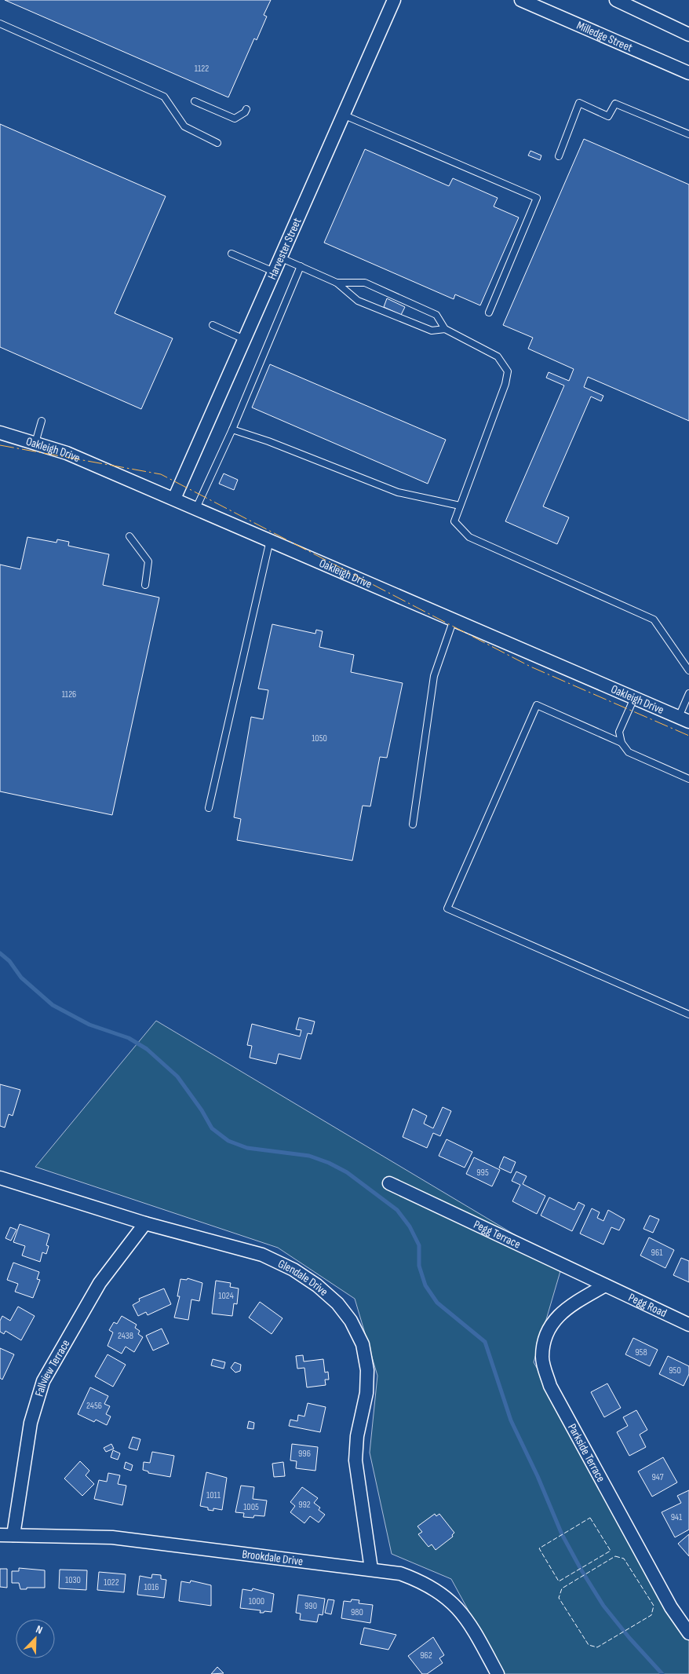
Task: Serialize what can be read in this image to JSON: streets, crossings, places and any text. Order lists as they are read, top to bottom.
{
  "streets": {
    "street": [
      "Milledge Street",
      "Harvester Street",
      "Oakleigh Drive",
      "Pegg Terrace",
      "Glendale Drive",
      "Pegg Road",
      "Fallview Terrace",
      "Parkside Terrace",
      "Brookdale Drive"
    ]
  },
  "crossings": [
    ["Harvester Street", "Oakleigh Drive"],
    ["Pegg Terrace", "Pegg Road"],
    ["Pegg Terrace", "Parkside Terrace"],
    ["Glendale Drive", "Fallview Terrace"],
    ["Glendale Drive", "Brookdale Drive"],
    ["Pegg Road", "Parkside Terrace"],
    ["Fallview Terrace", "Brookdale Drive"]
  ],
  "house_numbers": [
    "1122",
    "1126",
    "1050",
    "995",
    "961",
    "1024",
    "2438",
    "958",
    "950",
    "2456",
    "996",
    "947",
    "1011",
    "992",
    "1005",
    "941",
    "1030",
    "1022",
    "1016",
    "1000",
    "990",
    "980",
    "962"
  ],
  "north": "top right"
}
